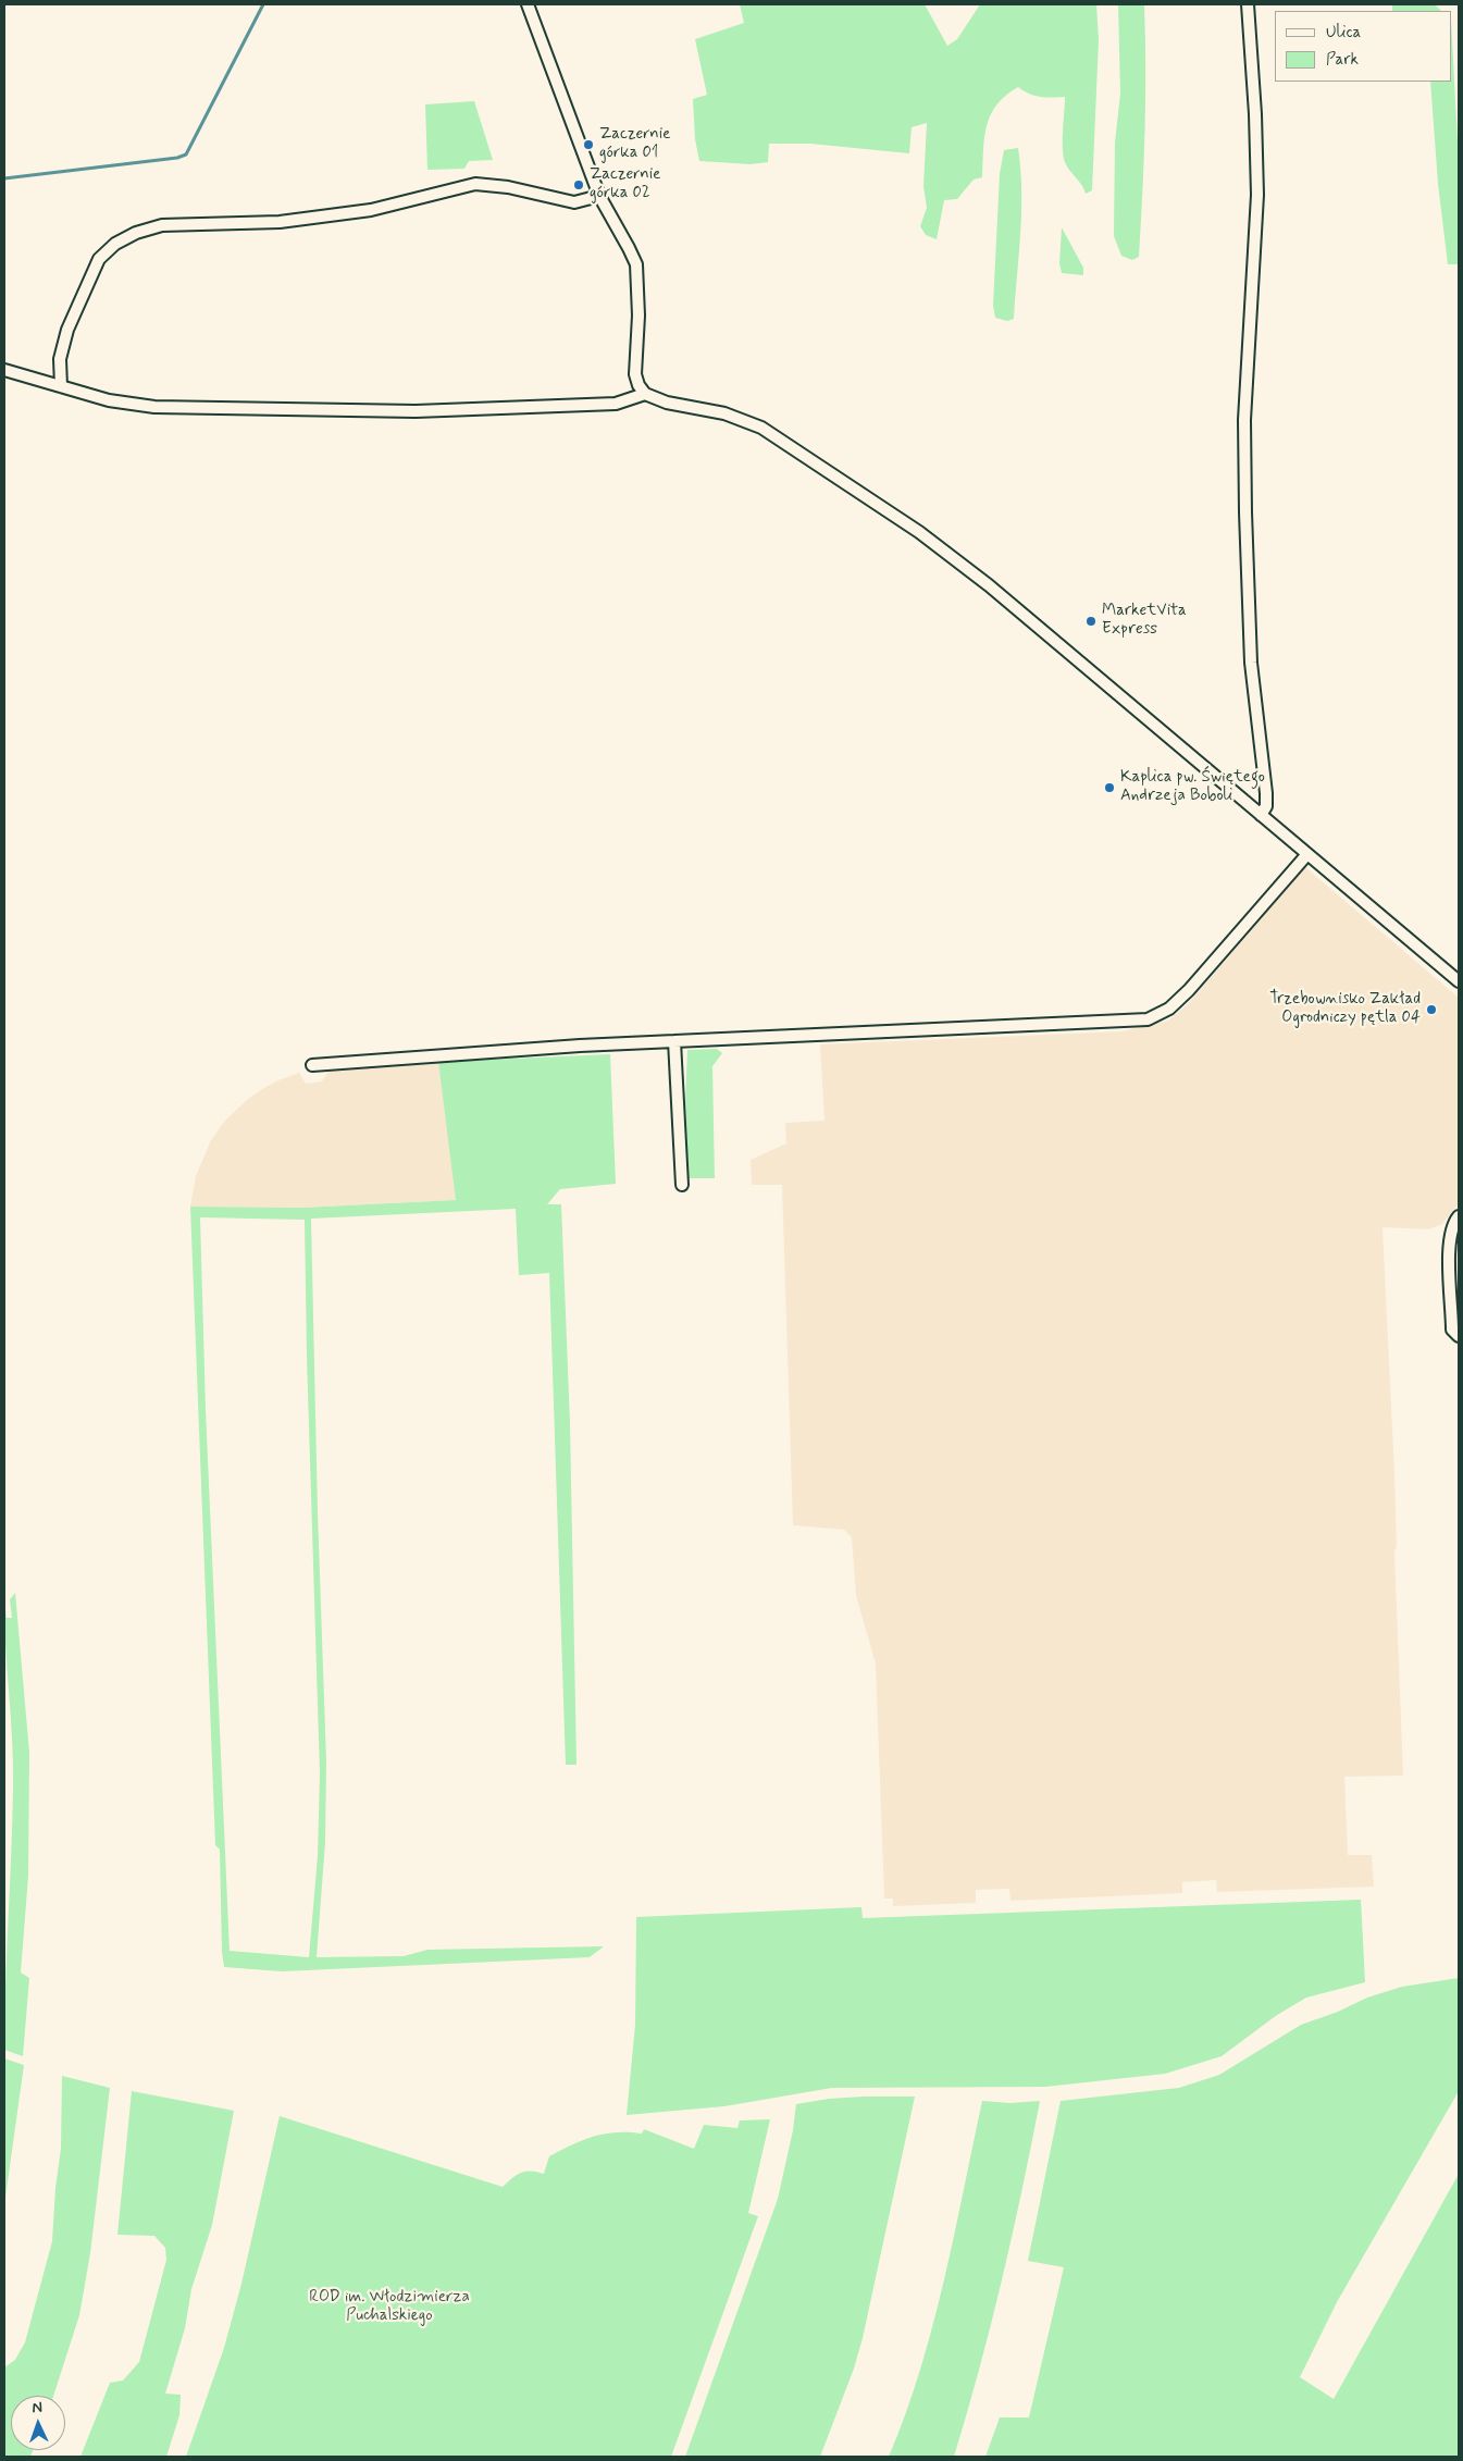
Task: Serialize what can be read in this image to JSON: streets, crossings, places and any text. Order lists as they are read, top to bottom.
{
  "parks": ["ROD im. Włodzimierza Puchalskiego"],
  "places": [
    "Zaczernie górka 01",
    "Zaczernie górka 02",
    "MarketVita Express",
    "Kaplica pw. Świętego Andrzeja Boboli",
    "Trzebownisko Zakład Ogrodniczy pętla 04"
  ],
  "legend": ["Ulica", "Park"],
  "north": "top"
}
